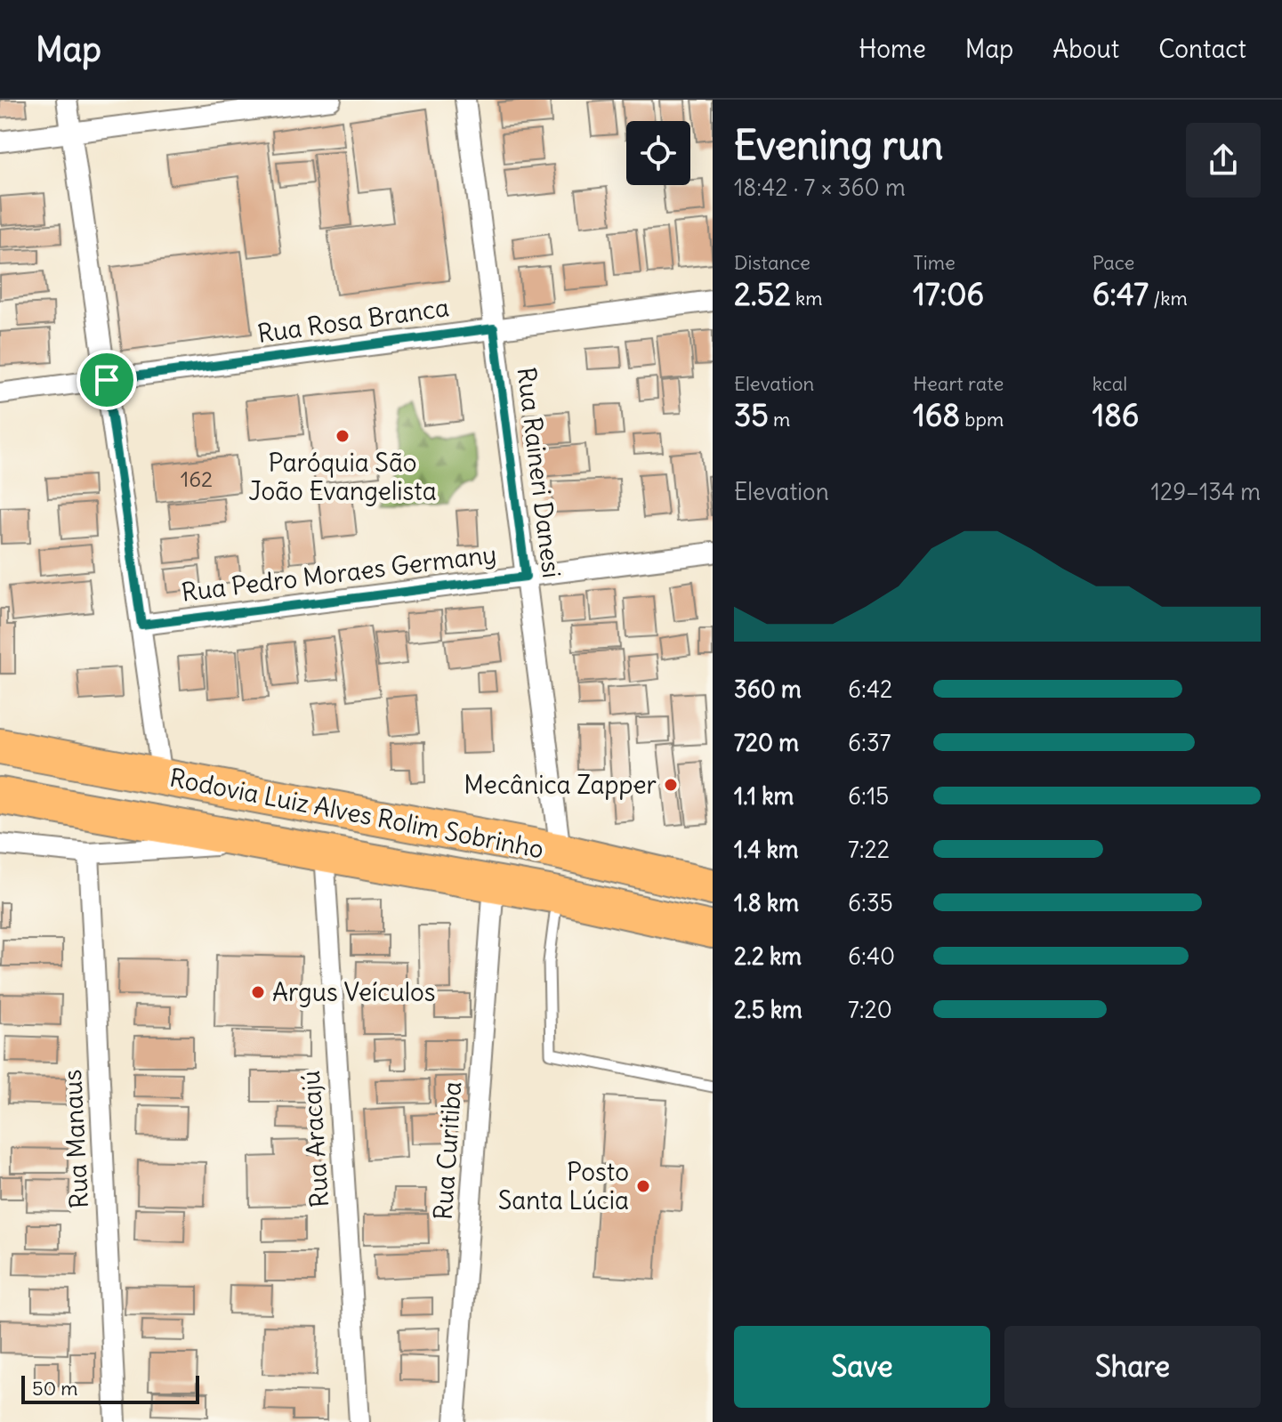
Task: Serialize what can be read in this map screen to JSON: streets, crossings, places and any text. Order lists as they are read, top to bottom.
{
  "streets": {
    "highway": ["Rodovia Luiz Alves Rolim Sobrinho"],
    "street": [
      "Rua Rosa Branca",
      "Rua Raineri Danesi",
      "Rua Pedro Moraes Germany",
      "Rua Manaus",
      "Rua Aracajú",
      "Rua Curitiba"
    ]
  },
  "crossings": [
    ["Rua Rosa Branca", "Rua Raineri Danesi"],
    ["Rua Raineri Danesi", "Rua Pedro Moraes Germany"],
    ["Rua Raineri Danesi", "Rodovia Luiz Alves Rolim Sobrinho"],
    ["Rodovia Luiz Alves Rolim Sobrinho", "Rua Aracajú"],
    ["Rodovia Luiz Alves Rolim Sobrinho", "Rua Curitiba"]
  ],
  "places": [
    "Paróquia São João Evangelista",
    "Mecânica Zapper",
    "Argus Veículos",
    "Posto Santa Lúcia"
  ],
  "house_numbers": ["162"],
  "scale_bar": "50 m",
  "page": {
    "header": "Map",
    "nav": [
      "Home",
      "Map",
      "About",
      "Contact"
    ],
    "heading": ["Evening run", "18:42 · 7 × 360 m"],
    "stats": [
      ["Distance", "2.52 km"],
      ["Time", "17:06"],
      ["Pace", "6:47 /km"],
      ["Elevation", "35 m"],
      ["Heart rate", "168 bpm"],
      ["kcal", "186"]
    ],
    "chart": ["Elevation", "129–134 m"],
    "list": [
      {
        "name": "360 m",
        "note": "6:42"
      },
      {
        "name": "720 m",
        "note": "6:37"
      },
      {
        "name": "1.1 km",
        "note": "6:15"
      },
      {
        "name": "1.4 km",
        "note": "7:22"
      },
      {
        "name": "1.8 km",
        "note": "6:35"
      },
      {
        "name": "2.2 km",
        "note": "6:40"
      },
      {
        "name": "2.5 km",
        "note": "7:20"
      }
    ],
    "buttons": ["Save", "Share"],
    "scale": "50 m"
  }
}
